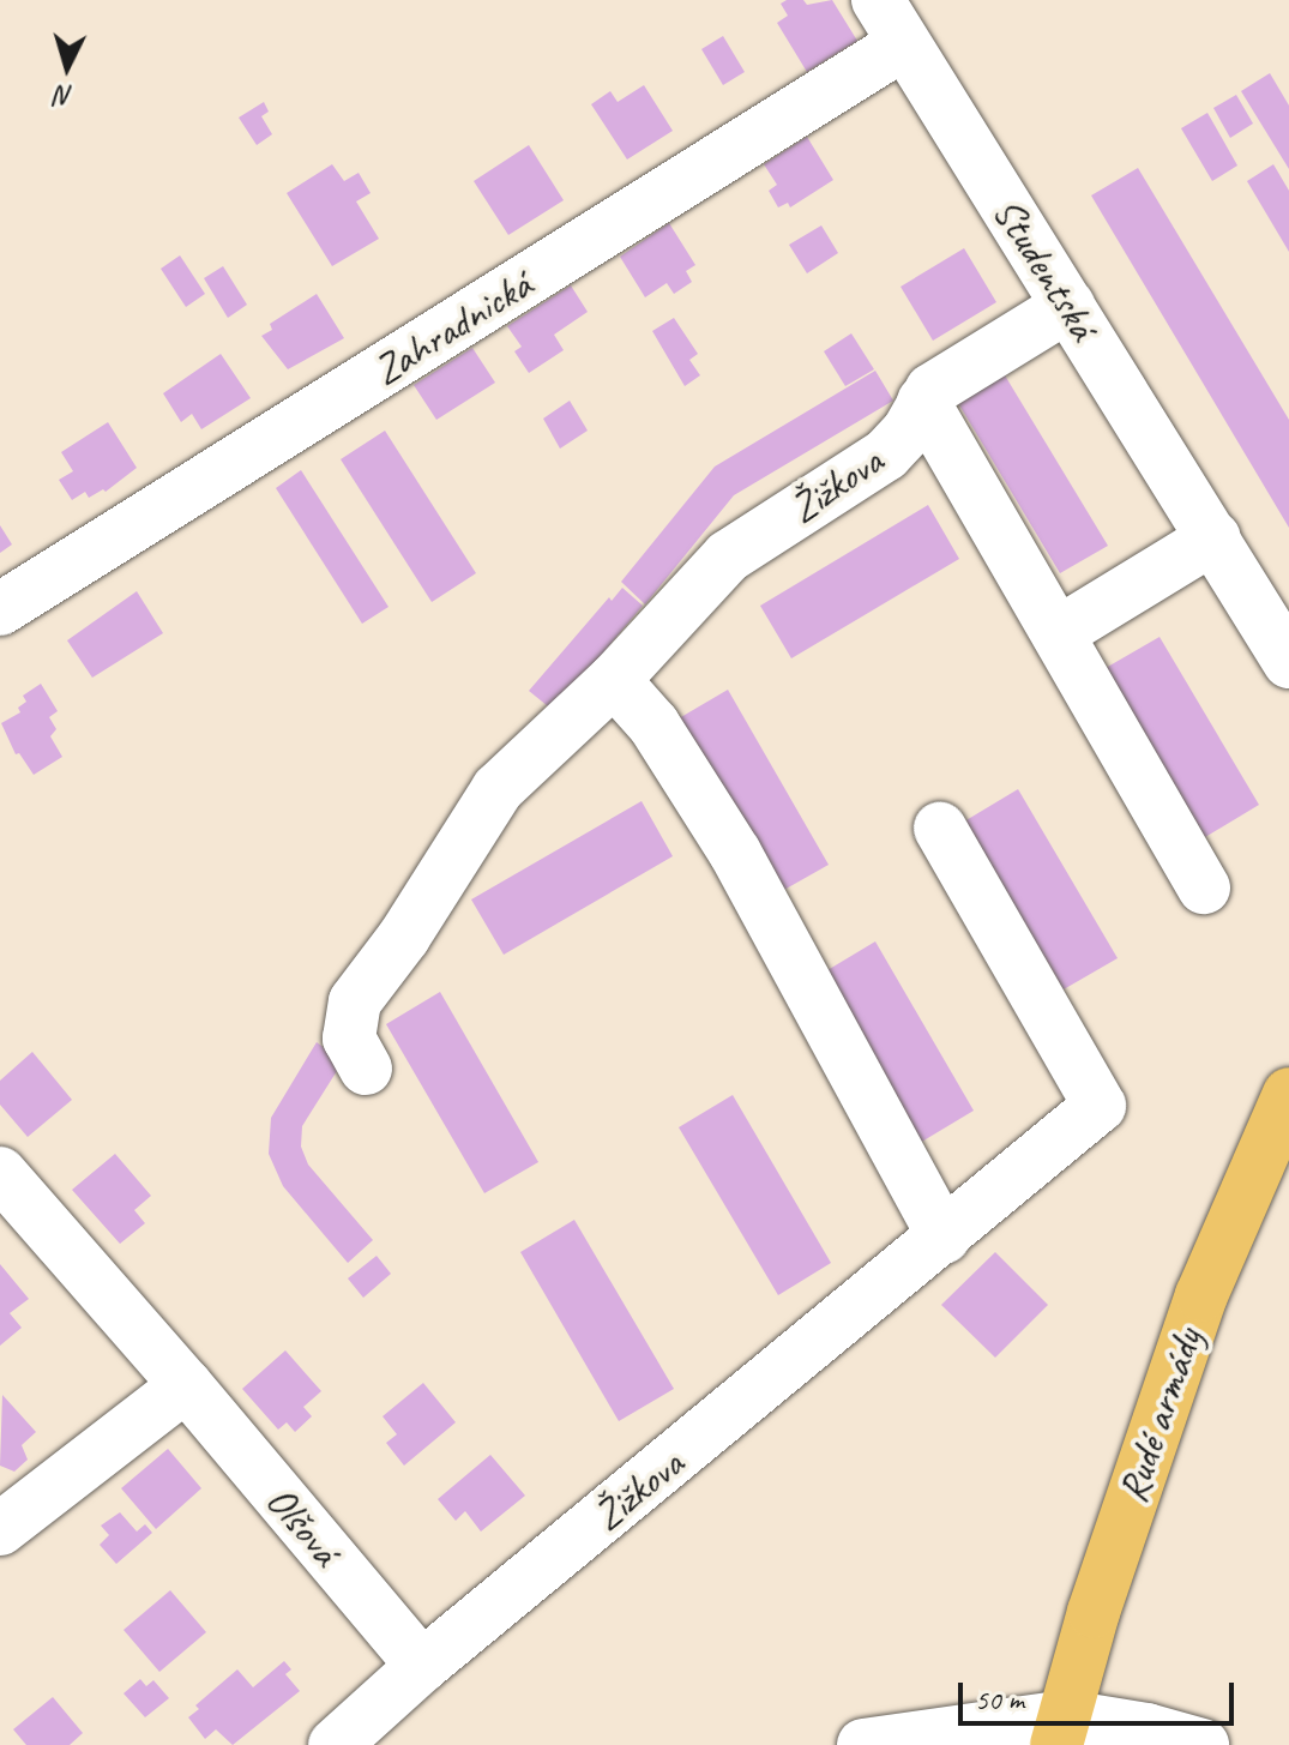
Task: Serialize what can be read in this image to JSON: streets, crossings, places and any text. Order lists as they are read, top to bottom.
{
  "streets": {
    "main road": ["Rudé armády"],
    "street": [
      "Studentská",
      "Zahradnická",
      "Žižkova",
      "Olšová"
    ]
  },
  "crossings": [
    ["Studentská", "Zahradnická"],
    ["Studentská", "Žižkova"],
    ["Žižkova", "Olšová"]
  ],
  "scale_bar": "50 m",
  "north": "bottom"
}
